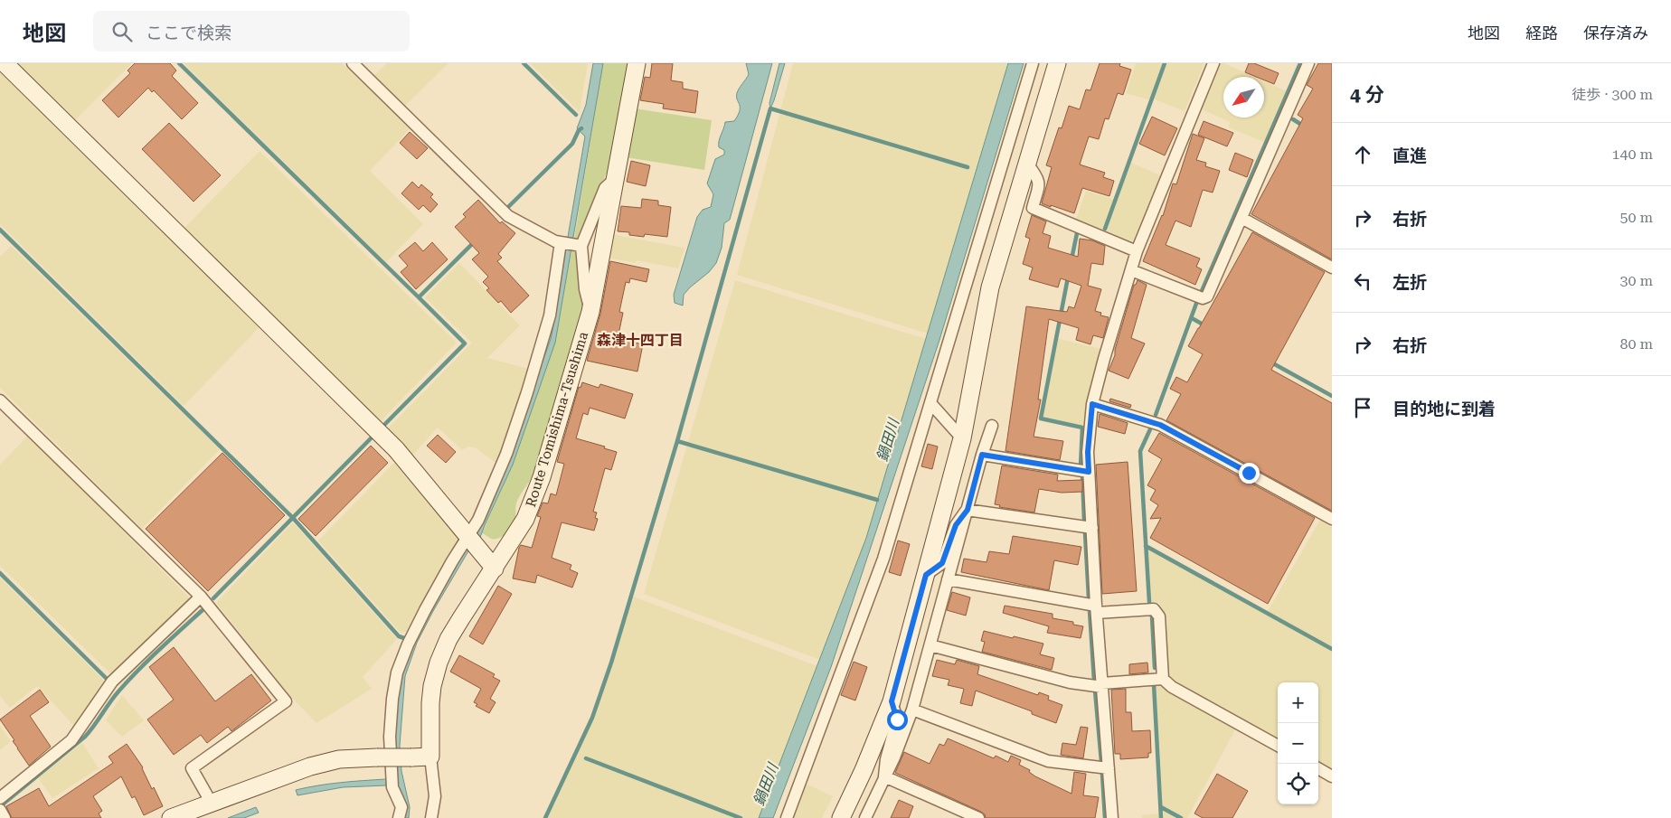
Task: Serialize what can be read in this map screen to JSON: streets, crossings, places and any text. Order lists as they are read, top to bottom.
{
  "streets": {
    "street": ["Route Tomishima-Tsushima"]
  },
  "districts": ["森津十四丁目"],
  "water": ["鍋田川"],
  "north": "bottom left",
  "page": {
    "header": "地図",
    "search": "ここで検索",
    "nav": ["地図", "経路", "保存済み"],
    "heading": ["4 分", "徒歩 · 300 m"],
    "list": [
      ["直進", "140 m"],
      ["右折", "50 m"],
      ["左折", "30 m"],
      ["右折", "80 m"],
      "目的地に到着"
    ],
    "map_buttons": ["+", "−"]
  }
}
